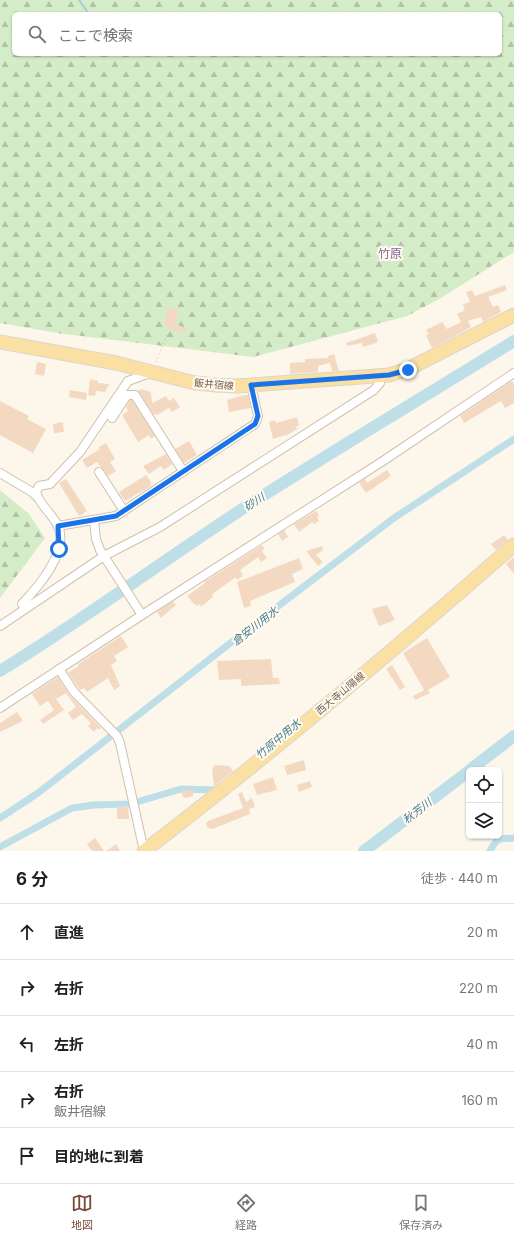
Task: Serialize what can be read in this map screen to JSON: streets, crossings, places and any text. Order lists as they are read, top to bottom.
{
  "streets": {
    "main road": ["飯井宿線", "西大寺山陽線"]
  },
  "districts": ["竹原"],
  "water": [
    "砂川",
    "倉安川用水",
    "竹原中用水",
    "秋芳川"
  ],
  "page": {
    "search": "ここで検索",
    "heading": ["6 分", "徒歩 · 440 m"],
    "list": [
      ["直進", "20 m"],
      ["右折", "220 m"],
      ["左折", "40 m"],
      ["右折", "飯井宿線", "160 m"],
      "目的地に到着"
    ],
    "nav": ["地図", "経路", "保存済み"]
  }
}
